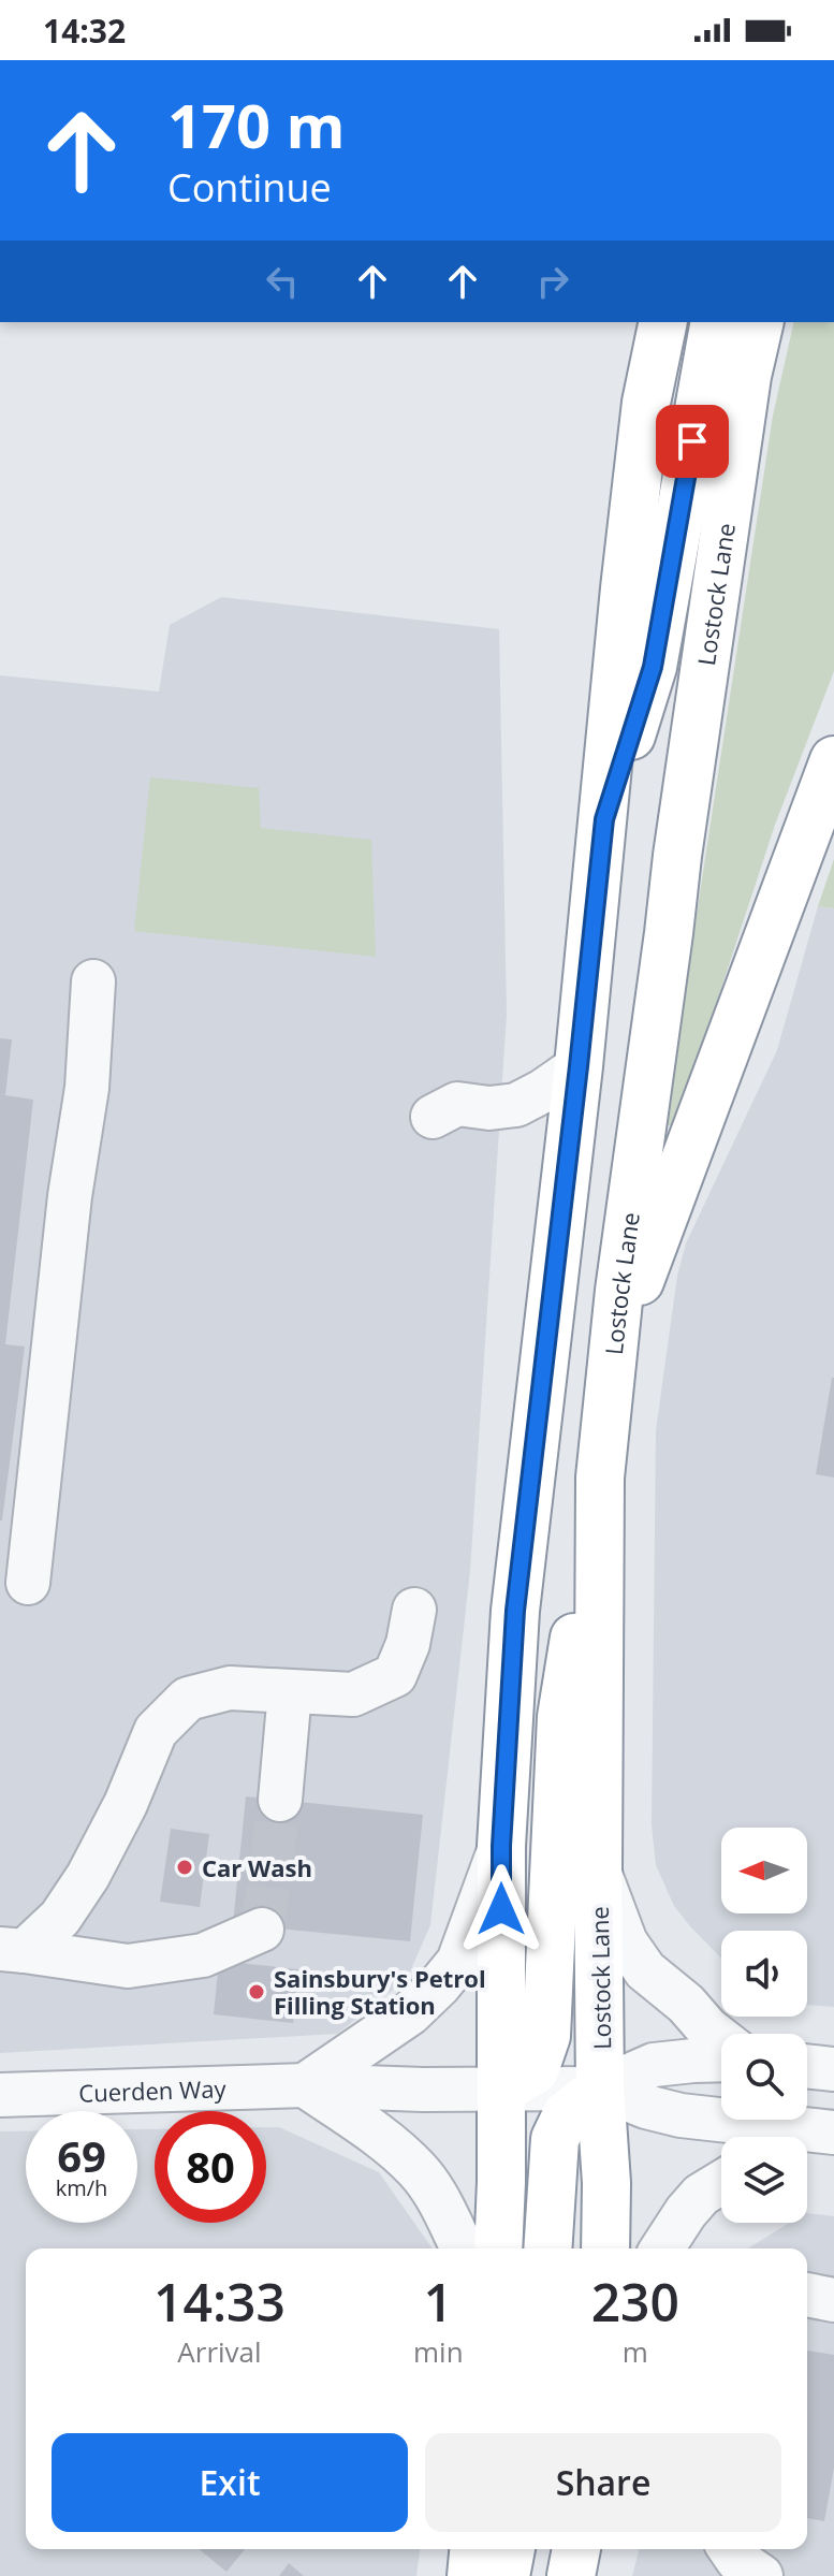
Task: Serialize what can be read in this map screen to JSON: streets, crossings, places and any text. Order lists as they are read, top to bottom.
{
  "streets": {
    "highway": ["Lostock Lane"],
    "street": ["Cuerden Way"]
  },
  "crossings": [
    ["Lostock Lane", "Cuerden Way"]
  ],
  "places": ["Car Wash", "Sainsbury's Petrol Filling Station"],
  "north": "left",
  "page": {
    "status": "14:32",
    "turn": ["170 m", "Continue"],
    "speed": "69 km/h",
    "limit": "80",
    "eta": [
      "14:33",
      "Arrival",
      "1",
      "min",
      "230",
      "m"
    ],
    "buttons": ["Exit", "Share"]
  }
}
